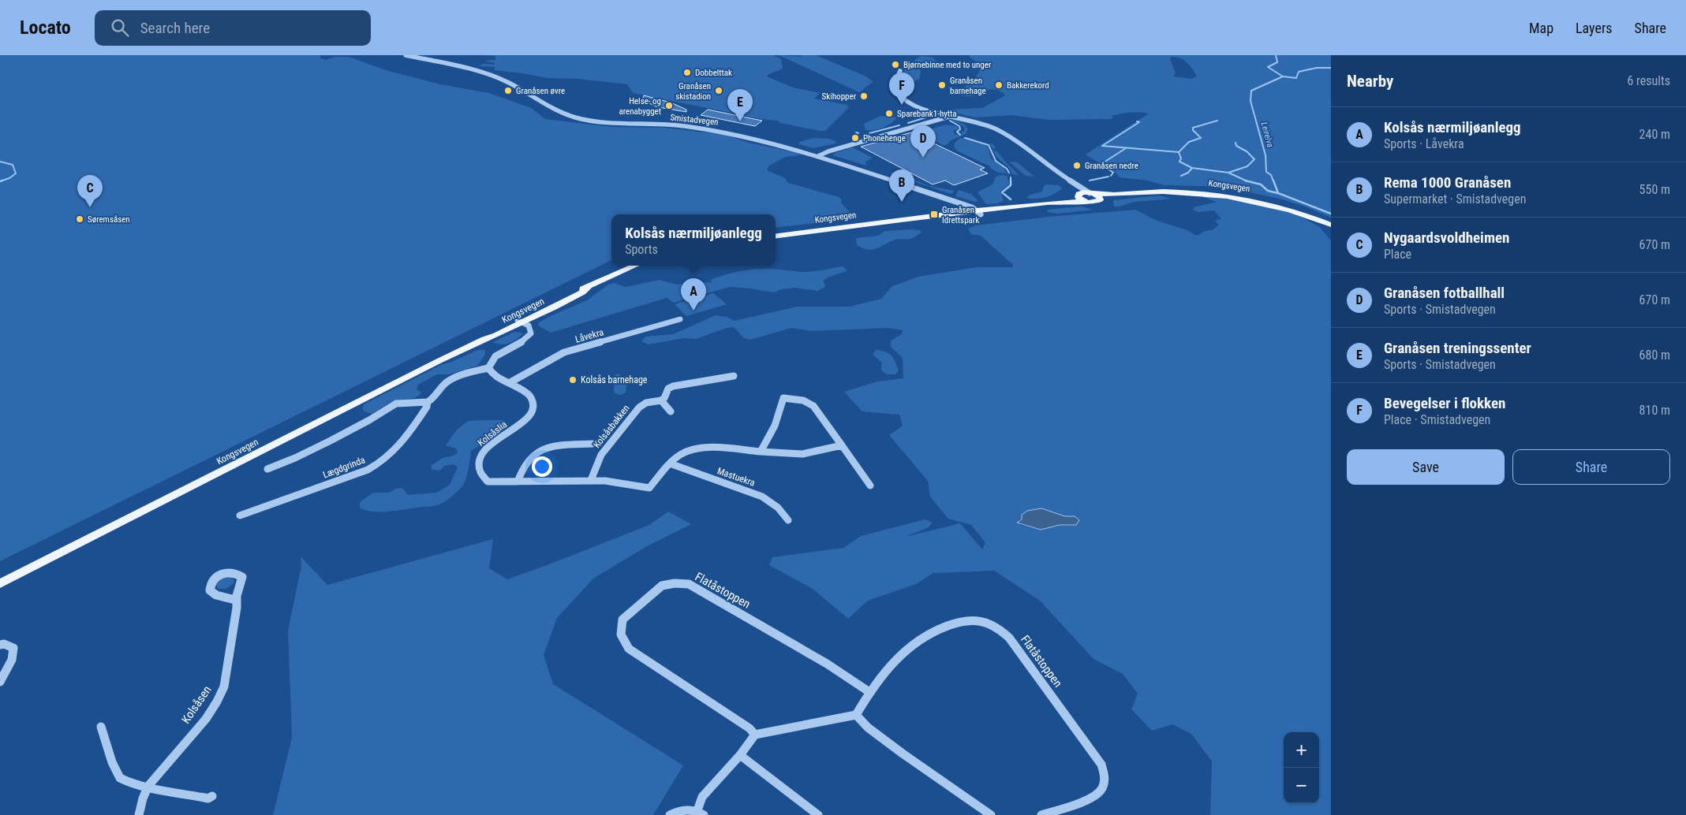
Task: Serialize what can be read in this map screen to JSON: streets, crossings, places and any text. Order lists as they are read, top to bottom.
{
  "streets": {
    "main road": ["Kongsvegen"],
    "street": [
      "Smistadvegen",
      "Låvekra",
      "Kolsåsbakken",
      "Kolsåslia",
      "Lægdgrinda",
      "Mastuekra",
      "Flatåstoppen",
      "Kolsåsen"
    ]
  },
  "crossings": [
    ["Smistadvegen", "Kongsvegen"],
    ["Låvekra", "Kolsåslia"],
    ["Kolsåsbakken", "Kolsåslia"],
    ["Kolsåslia", "Lægdgrinda"],
    ["Kolsåslia", "Mastuekra"]
  ],
  "water": ["Leirelva"],
  "places": {
    "other": [
      "Bjørnebinne med to unger",
      "Dobbelttak",
      "Granåsen barnehage",
      "Bakkerekord",
      "Granåsen øvre",
      "Granåsen skistadion",
      "Skihopper",
      "Helse- og arenabygget",
      "Sparebank1-hytta",
      "Phonehenge",
      "Granåsen nedre",
      "Søremsåsen",
      "Kolsås barnehage"
    ],
    "transit": ["Granåsen Idrettspark"]
  },
  "page": {
    "header": "Locato",
    "search": "Search here",
    "nav": ["Map", "Layers", "Share"],
    "heading": ["Nearby", "6 results"],
    "pins": [
      "F",
      "E",
      "D",
      "B",
      "C",
      "A"
    ],
    "list": [
      {
        "mark": "A",
        "name": "Kolsås nærmiljøanlegg",
        "note": "Sports · Låvekra",
        "value": "240 m"
      },
      {
        "mark": "B",
        "name": "Rema 1000 Granåsen",
        "note": "Supermarket · Smistadvegen",
        "value": "550 m"
      },
      {
        "mark": "C",
        "name": "Nygaardsvoldheimen",
        "note": "Place",
        "value": "670 m"
      },
      {
        "mark": "D",
        "name": "Granåsen fotballhall",
        "note": "Sports · Smistadvegen",
        "value": "670 m"
      },
      {
        "mark": "E",
        "name": "Granåsen treningssenter",
        "note": "Sports · Smistadvegen",
        "value": "680 m"
      },
      {
        "mark": "F",
        "name": "Bevegelser i flokken",
        "note": "Place · Smistadvegen",
        "value": "810 m"
      }
    ],
    "popup": ["Kolsås nærmiljøanlegg", "Sports"],
    "buttons": ["Save", "Share"],
    "map_buttons": ["+", "−"]
  }
}
